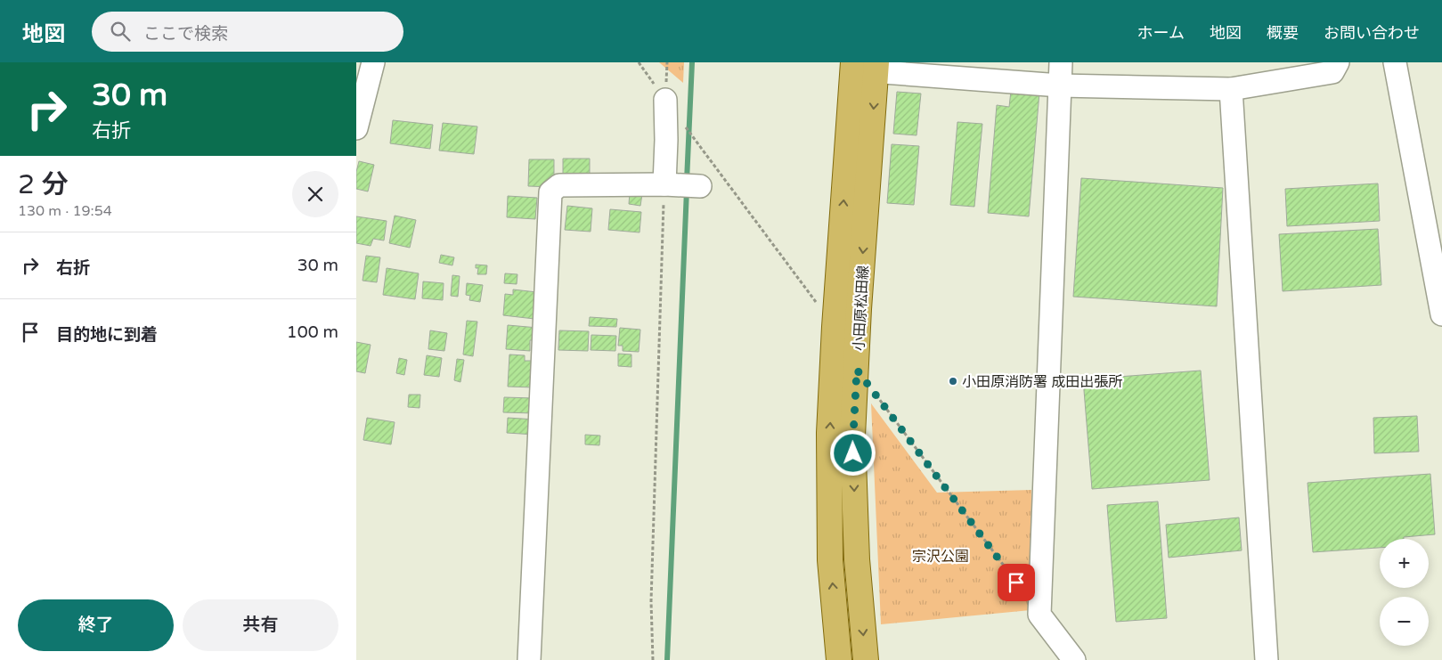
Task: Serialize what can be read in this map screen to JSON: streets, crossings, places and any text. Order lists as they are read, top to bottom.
{
  "streets": {
    "main road": ["小田原松田線"]
  },
  "parks": ["宗沢公園"],
  "places": ["小田原消防署 成田出張所"],
  "page": {
    "header": "地図",
    "search": "ここで検索",
    "nav": [
      "ホーム",
      "地図",
      "概要",
      "お問い合わせ"
    ],
    "turn": ["30 m", "右折"],
    "heading": ["2 分", "130 m · 19:54"],
    "list": [
      {
        "name": "右折",
        "value": "30 m"
      },
      {
        "name": "目的地に到着",
        "value": "100 m"
      }
    ],
    "map_buttons": ["+", "−"],
    "buttons": ["終了", "共有"]
  }
}
